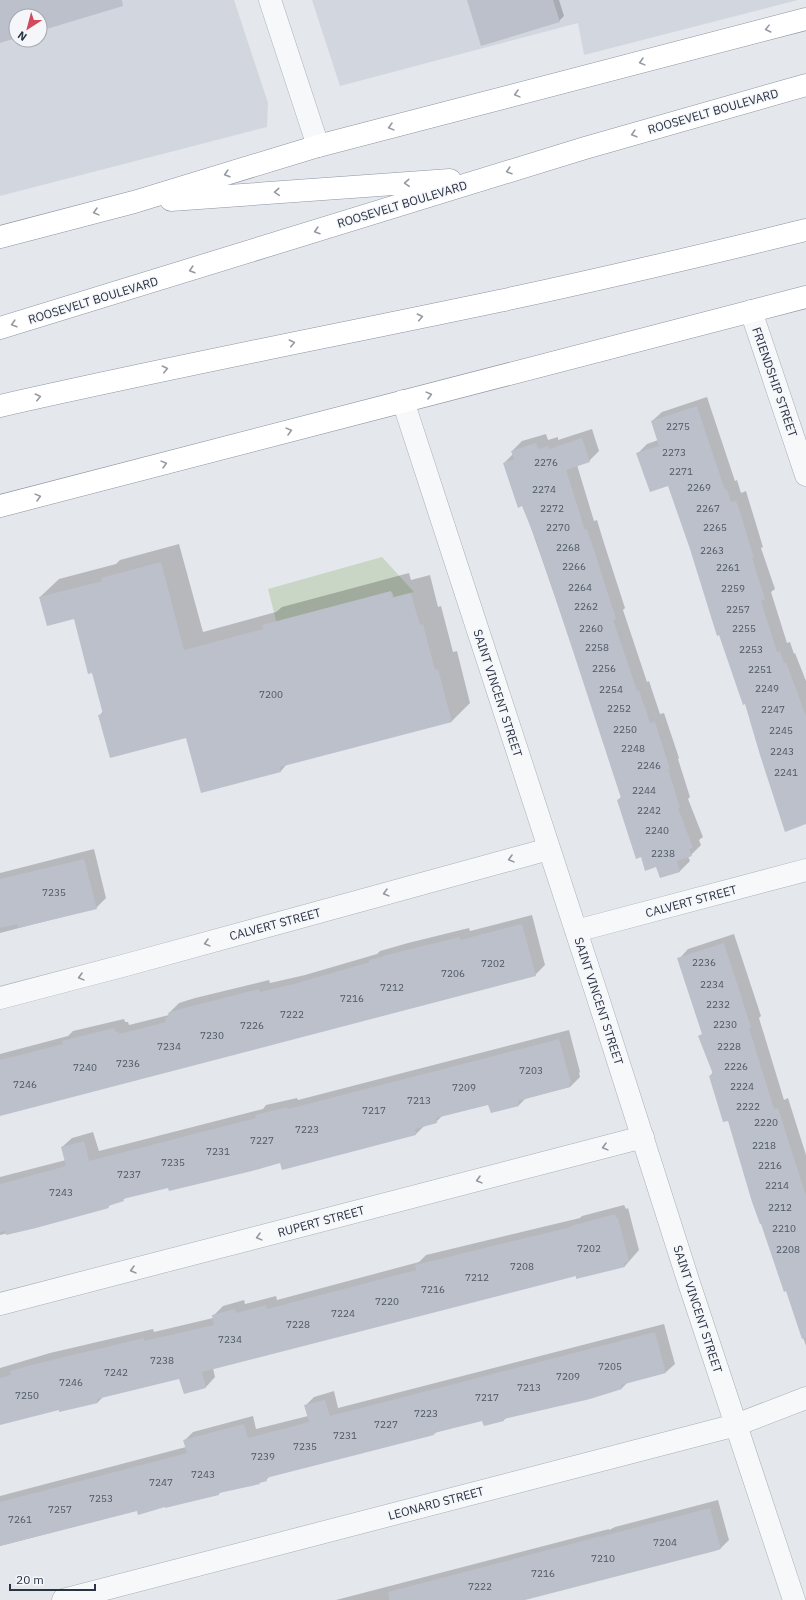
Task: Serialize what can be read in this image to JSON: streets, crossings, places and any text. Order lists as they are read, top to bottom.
{
  "streets": {
    "highway": ["ROOSEVELT BOULEVARD"],
    "street": [
      "FRIENDSHIP STREET",
      "SAINT VINCENT STREET",
      "CALVERT STREET",
      "RUPERT STREET",
      "LEONARD STREET"
    ]
  },
  "crossings": [
    ["SAINT VINCENT STREET", "CALVERT STREET"],
    ["SAINT VINCENT STREET", "RUPERT STREET"],
    ["SAINT VINCENT STREET", "LEONARD STREET"]
  ],
  "one_way": ["CALVERT STREET", "RUPERT STREET"],
  "house_numbers": [
    "2275",
    "2273",
    "2276",
    "2271",
    "2269",
    "2274",
    "2272",
    "2267",
    "2270",
    "2265",
    "2268",
    "2263",
    "2266",
    "2261",
    "2264",
    "2259",
    "2262",
    "2257",
    "2260",
    "2255",
    "2258",
    "2253",
    "2256",
    "2251",
    "2249",
    "2254",
    "7200",
    "2252",
    "2247",
    "2250",
    "2245",
    "2248",
    "2243",
    "2246",
    "2241",
    "2244",
    "2242",
    "2240",
    "2238",
    "7235",
    "2236",
    "7202",
    "7206",
    "2234",
    "7212",
    "7216",
    "2232",
    "7222",
    "2230",
    "7226",
    "7230",
    "7234",
    "2228",
    "7236",
    "2226",
    "7240",
    "7203",
    "7246",
    "2224",
    "7209",
    "7213",
    "2222",
    "7217",
    "2220",
    "7223",
    "7227",
    "2218",
    "7231",
    "7235",
    "2216",
    "7237",
    "2214",
    "7243",
    "2212",
    "2210",
    "7202",
    "2208",
    "7208",
    "7212",
    "7216",
    "7220",
    "7224",
    "7228",
    "7234",
    "7238",
    "7205",
    "7242",
    "7209",
    "7246",
    "7213",
    "7250",
    "7217",
    "7223",
    "7227",
    "7231",
    "7235",
    "7239",
    "7243",
    "7247",
    "7253",
    "7257",
    "7261",
    "7204",
    "7210",
    "7216",
    "7222"
  ],
  "scale_bar": "20 m",
  "north": "bottom left"
}
